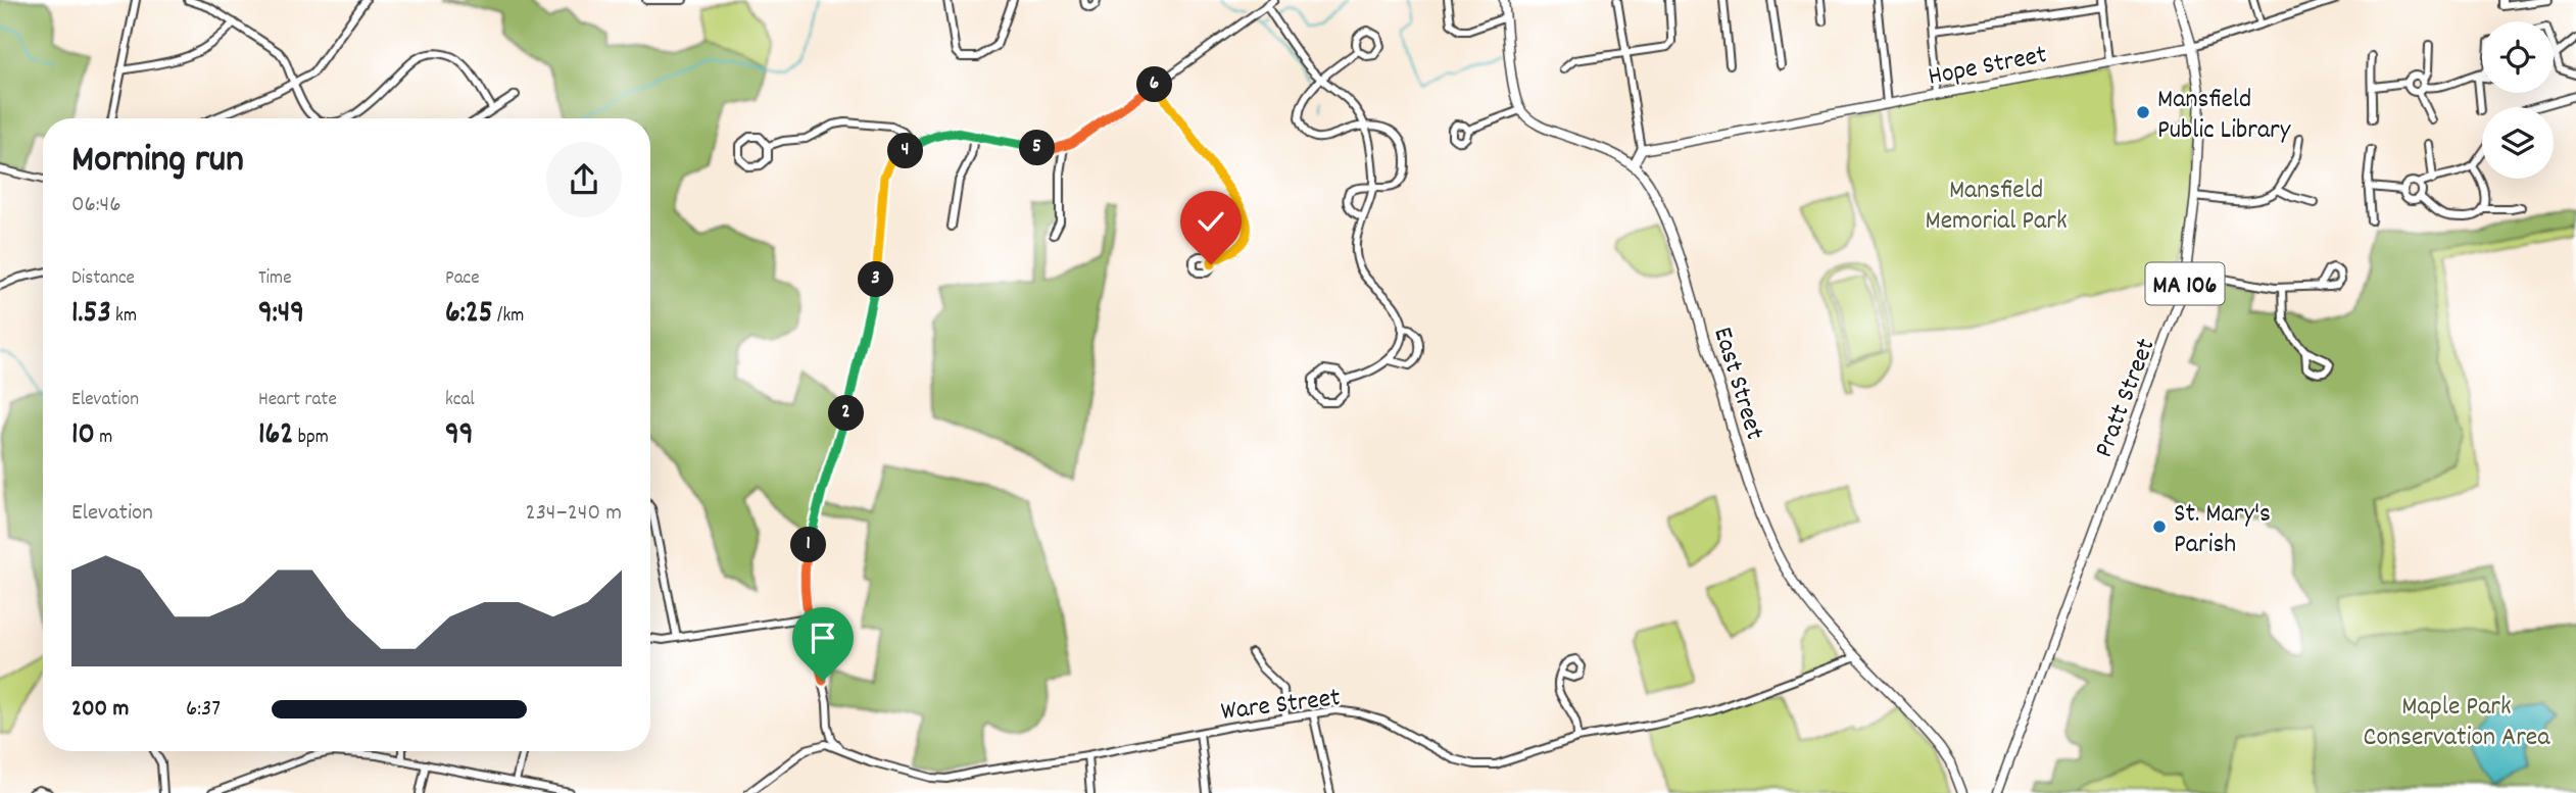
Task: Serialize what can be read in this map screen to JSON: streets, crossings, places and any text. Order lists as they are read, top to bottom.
{
  "streets": {
    "main road": [
      "Hope Street",
      "MA 106",
      "East Street",
      "Pratt Street"
    ],
    "street": ["Ware Street"]
  },
  "crossings": [
    ["Hope Street", "Pratt Street"],
    ["East Street", "Ware Street"]
  ],
  "parks": ["Mansfield Memorial Park", "Maple Park Conservation Area"],
  "places": ["Mansfield Public Library", "St. Mary's Parish"],
  "page": {
    "pins": [
      "6",
      "5",
      "4",
      "3",
      "2",
      "1"
    ],
    "heading": ["Morning run", "06:46"],
    "stats": [
      ["Distance", "1.53 km"],
      ["Time", "9:49"],
      ["Pace", "6:25 /km"],
      ["Elevation", "10 m"],
      ["Heart rate", "162 bpm"],
      ["kcal", "99"]
    ],
    "chart": ["Elevation", "234–240 m"],
    "list": [
      {
        "name": "200 m",
        "note": "6:37"
      }
    ]
  }
}
